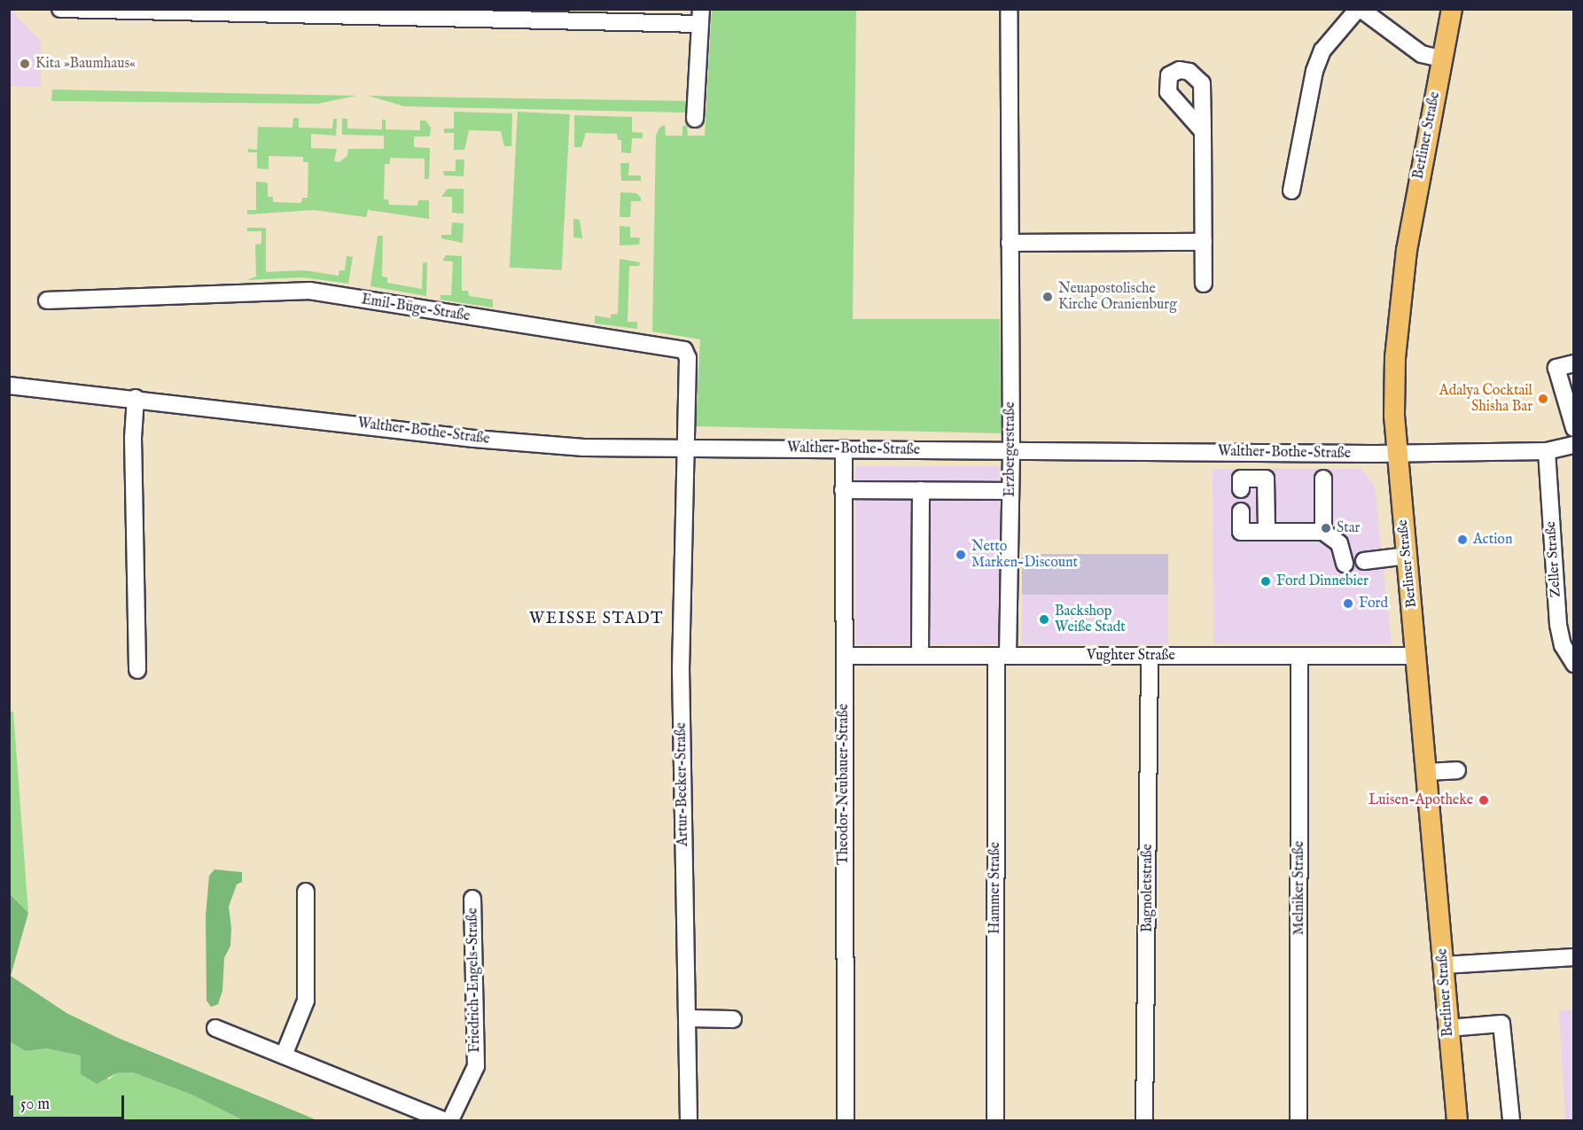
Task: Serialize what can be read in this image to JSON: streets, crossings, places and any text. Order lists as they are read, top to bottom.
{
  "streets": {
    "main road": ["Berliner Straße"],
    "street": [
      "Emil-Büge-Straße",
      "Walther-Bothe-Straße",
      "Erzbergerstraße",
      "Zeller Straße",
      "Vughter Straße",
      "Artur-Becker-Straße",
      "Theodor-Neubauer-Straße",
      "Hammer Straße",
      "Bagnoletstraße",
      "Melniker Straße",
      "Friedrich-Engels-Straße"
    ]
  },
  "crossings": [
    ["Berliner Straße", "Walther-Bothe-Straße"],
    ["Berliner Straße", "Vughter Straße"],
    ["Emil-Büge-Straße", "Walther-Bothe-Straße"],
    ["Emil-Büge-Straße", "Artur-Becker-Straße"],
    ["Walther-Bothe-Straße", "Erzbergerstraße"],
    ["Walther-Bothe-Straße", "Zeller Straße"],
    ["Walther-Bothe-Straße", "Artur-Becker-Straße"],
    ["Walther-Bothe-Straße", "Theodor-Neubauer-Straße"],
    ["Erzbergerstraße", "Vughter Straße"],
    ["Erzbergerstraße", "Hammer Straße"],
    ["Vughter Straße", "Theodor-Neubauer-Straße"],
    ["Vughter Straße", "Hammer Straße"],
    ["Vughter Straße", "Bagnoletstraße"],
    ["Vughter Straße", "Melniker Straße"]
  ],
  "districts": ["WEISSE STADT"],
  "places": [
    "Kita »Baumhaus«",
    "Neuapostolische Kirche Oranienburg",
    "Adalya Cocktail Shisha Bar",
    "Star",
    "Action",
    "Netto Marken-Discount",
    "Ford Dinnebier",
    "Ford",
    "Backshop Weiße Stadt",
    "Luisen-Apotheke"
  ],
  "scale_bar": "50 m"
}
